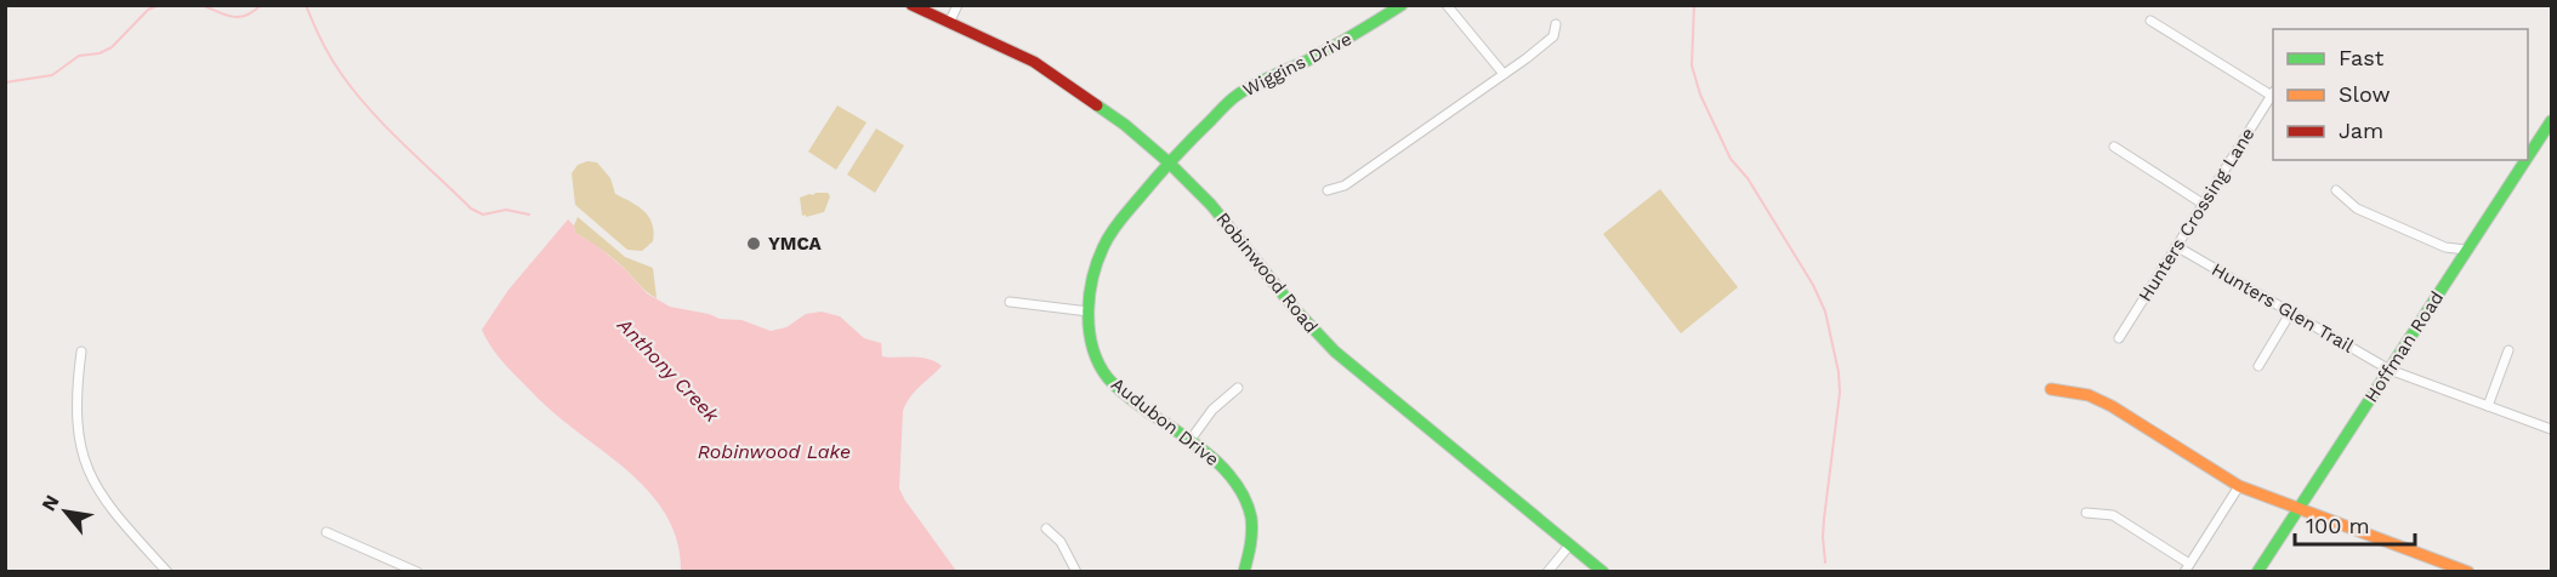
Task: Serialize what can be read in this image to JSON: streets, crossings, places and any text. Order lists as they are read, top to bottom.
{
  "streets": {
    "main road": [
      "Wiggins Drive",
      "Robinwood Road",
      "Hoffman Road",
      "Audubon Drive"
    ],
    "street": ["Hunters Crossing Lane", "Hunters Glen Trail"]
  },
  "crossings": [
    ["Wiggins Drive", "Robinwood Road"],
    ["Wiggins Drive", "Audubon Drive"],
    ["Hunters Crossing Lane", "Hunters Glen Trail"],
    ["Robinwood Road", "Audubon Drive"],
    ["Hunters Glen Trail", "Hoffman Road"]
  ],
  "water": ["Anthony Creek", "Robinwood Lake"],
  "places": ["YMCA"],
  "legend": ["Fast", "Slow", "Jam"],
  "scale_bar": "100 m",
  "north": "top left"
}
